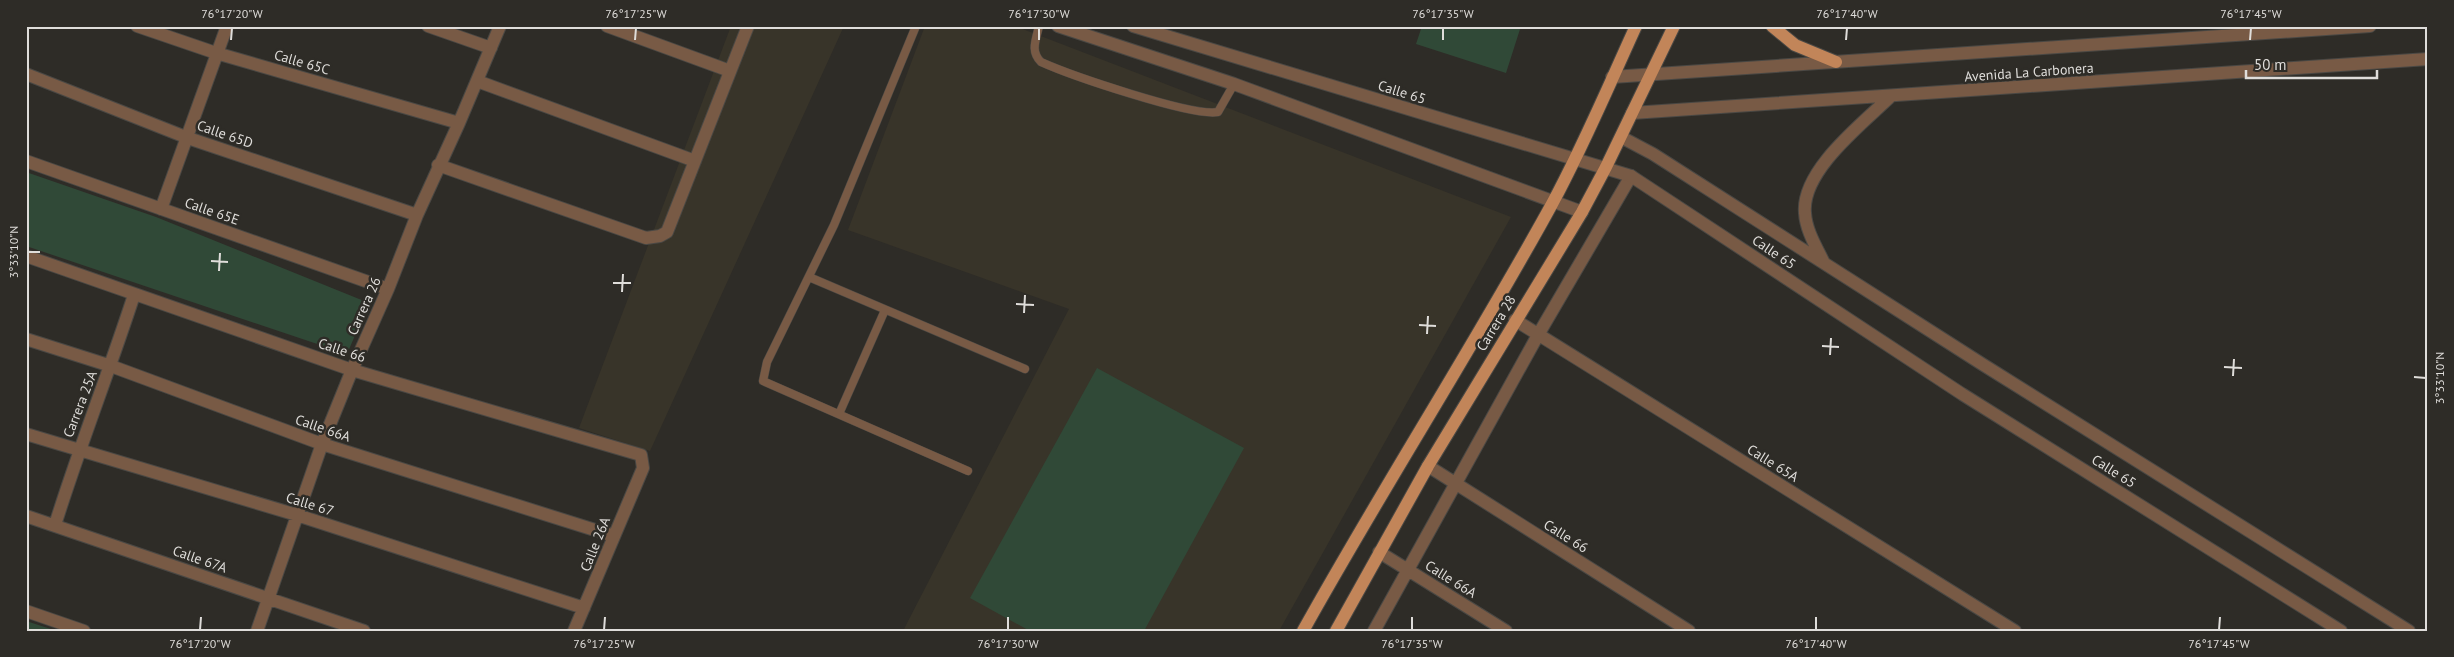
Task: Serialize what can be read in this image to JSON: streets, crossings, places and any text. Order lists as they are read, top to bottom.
{
  "streets": {
    "main road": ["Carrera 28"],
    "street": [
      "Calle 65C",
      "Avenida La Carbonera",
      "Calle 65",
      "Calle 65D",
      "Calle 65E",
      "Carrera 26",
      "Calle 66",
      "Carrera 25A",
      "Calle 66A",
      "Calle 65A",
      "Calle 67",
      "Calle 26A",
      "Calle 67A"
    ]
  },
  "crossings": [
    ["Calle 65C", "Carrera 26"],
    ["Avenida La Carbonera", "Carrera 28"],
    ["Calle 65", "Carrera 28"],
    ["Calle 65D", "Carrera 26"],
    ["Calle 65E", "Carrera 26"],
    ["Carrera 26", "Calle 66"],
    ["Carrera 26", "Calle 66A"],
    ["Carrera 26", "Calle 67"],
    ["Carrera 26", "Calle 67A"],
    ["Carrera 28", "Calle 66"],
    ["Carrera 28", "Calle 66A"],
    ["Carrera 28", "Calle 65A"],
    ["Calle 66", "Carrera 25A"],
    ["Calle 66", "Calle 26A"],
    ["Carrera 25A", "Calle 66A"],
    ["Carrera 25A", "Calle 67"],
    ["Carrera 25A", "Calle 67A"],
    ["Calle 66A", "Calle 26A"],
    ["Calle 67", "Calle 26A"]
  ],
  "scale_bar": "50 m",
  "coordinates": [
    "76°17'20\"W",
    "76°17'25\"W",
    "76°17'30\"W",
    "76°17'35\"W",
    "76°17'40\"W",
    "76°17'45\"W",
    "3°33'10\"N"
  ]
}
